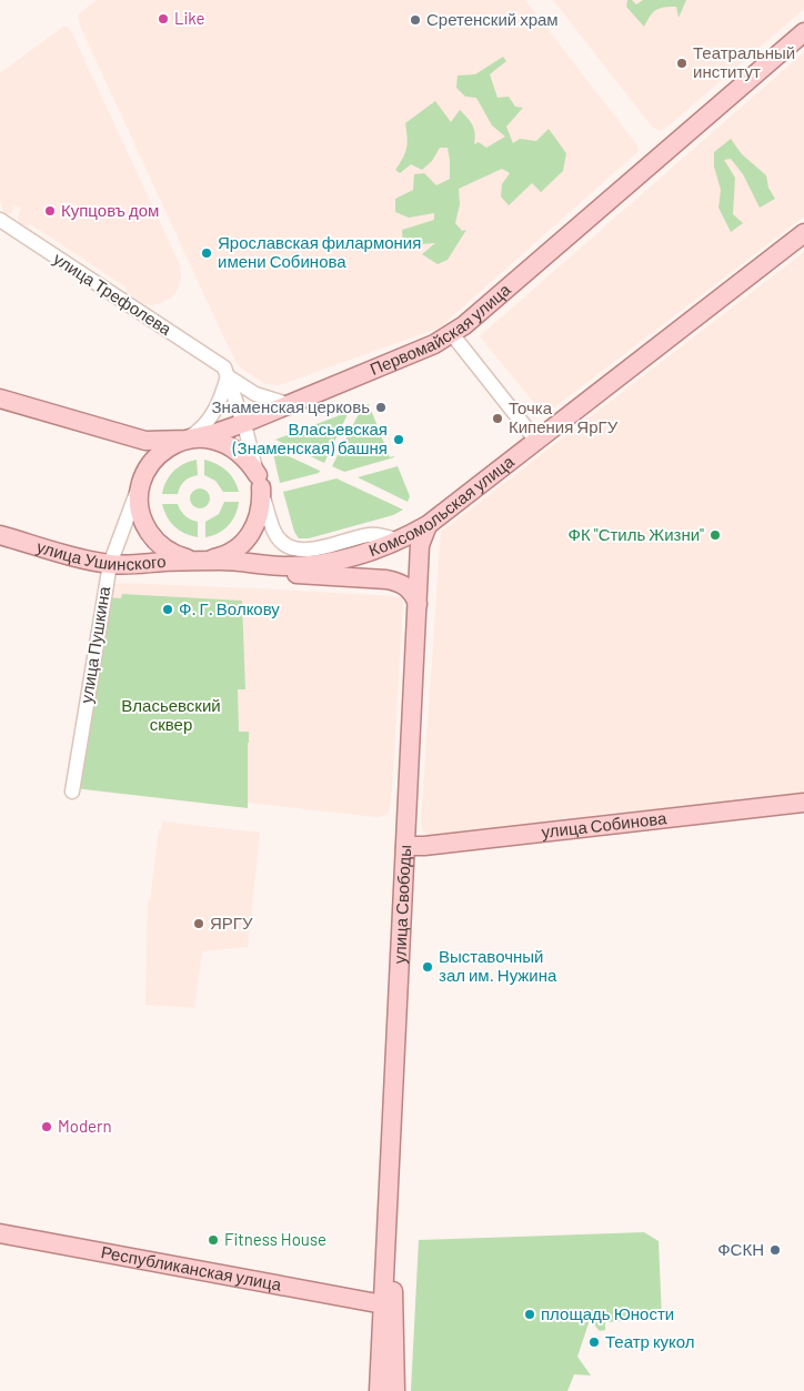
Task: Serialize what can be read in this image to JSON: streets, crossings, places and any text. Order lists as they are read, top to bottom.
{
  "streets": {
    "main road": [
      "Первомайская улица",
      "Комсомольская улица",
      "улица Ушинского",
      "улица Собинова",
      "улица Свободы",
      "Республиканская улица"
    ],
    "street": ["улица Трефолева", "улица Пушкина"]
  },
  "crossings": [
    ["улица Трефолева", "Первомайская улица"],
    ["Первомайская улица", "Комсомольская улица"],
    ["Первомайская улица", "улица Ушинского"],
    ["Первомайская улица", "улица Пушкина"],
    ["Комсомольская улица", "улица Ушинского"],
    ["Комсомольская улица", "улица Пушкина"],
    ["Комсомольская улица", "улица Свободы"],
    ["улица Ушинского", "улица Пушкина"],
    ["улица Собинова", "улица Свободы"],
    ["улица Свободы", "Республиканская улица"]
  ],
  "parks": ["Власьевский сквер"],
  "places": [
    "Like",
    "Сретенский храм",
    "Театральный институт",
    "Купцовъ дом",
    "Ярославская филармония имени Собинова",
    "Знаменская церковь",
    "Точка Кипения ЯрГУ",
    "Власьевская (Знаменская) башня",
    "ФК \"Стиль Жизни\"",
    "Ф. Г. Волкову",
    "ЯРГУ",
    "Выставочный зал им. Нужина",
    "Modern",
    "Fitness House",
    "ФСКН",
    "площадь Юности",
    "Театр кукол"
  ]
}
